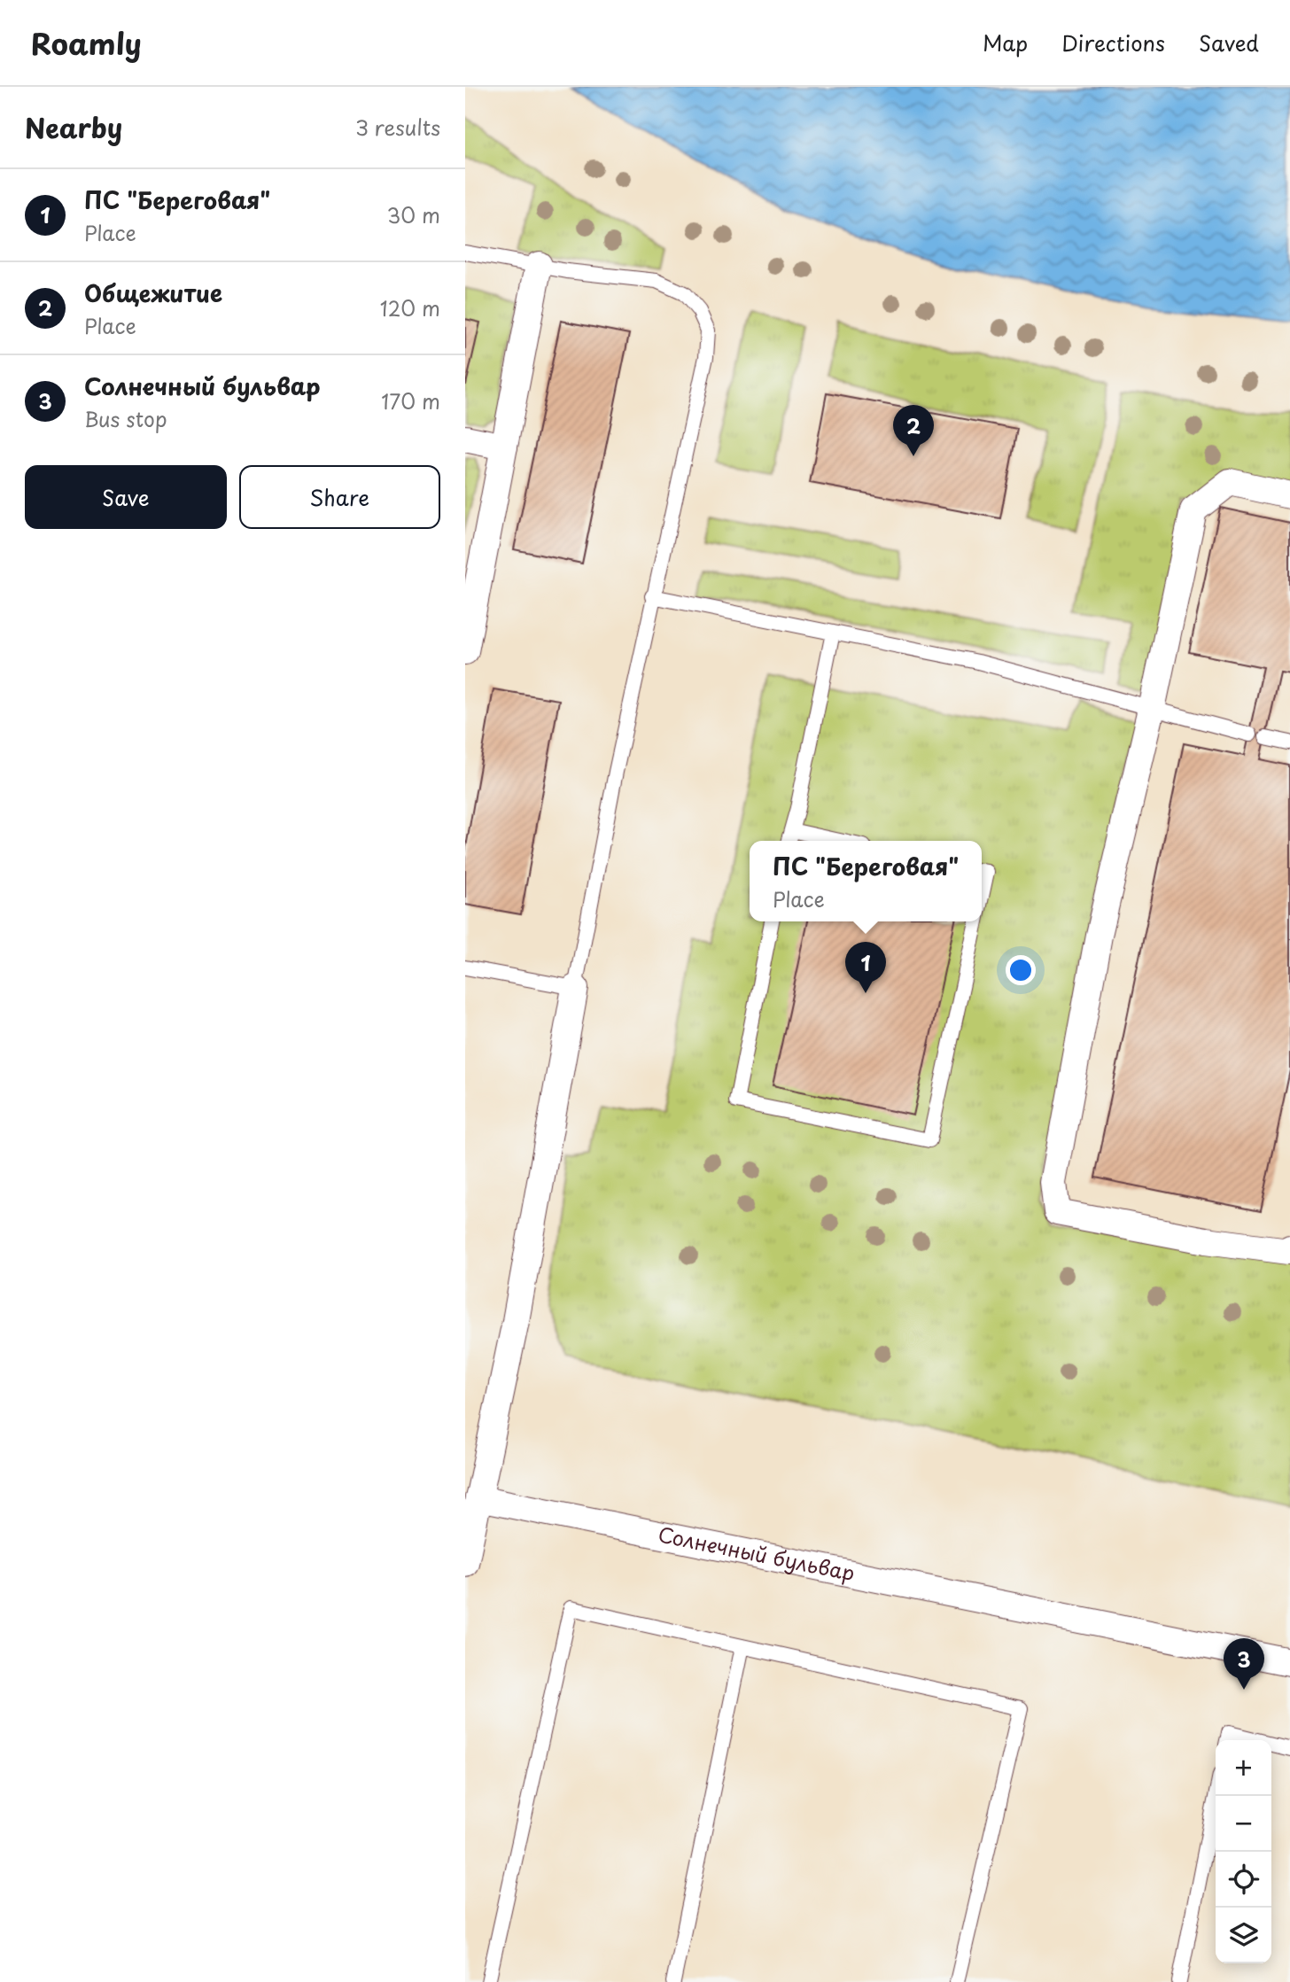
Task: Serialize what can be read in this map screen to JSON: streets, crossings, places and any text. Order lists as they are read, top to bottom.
{
  "streets": {
    "street": ["Солнечный бульвар"]
  },
  "page": {
    "header": "Roamly",
    "nav": ["Map", "Directions", "Saved"],
    "heading": ["Nearby", "3 results"],
    "list": [
      {
        "mark": "1",
        "name": "ПС \"Береговая\"",
        "note": "Place",
        "value": "30 m"
      },
      {
        "mark": "2",
        "name": "Общежитие",
        "note": "Place",
        "value": "120 m"
      },
      {
        "mark": "3",
        "name": "Солнечный бульвар",
        "note": "Bus stop",
        "value": "170 m"
      }
    ],
    "pins": ["2", "1", "3"],
    "buttons": ["Save", "Share"],
    "popup": ["ПС \"Береговая\"", "Place"],
    "map_buttons": ["+", "−"]
  }
}
